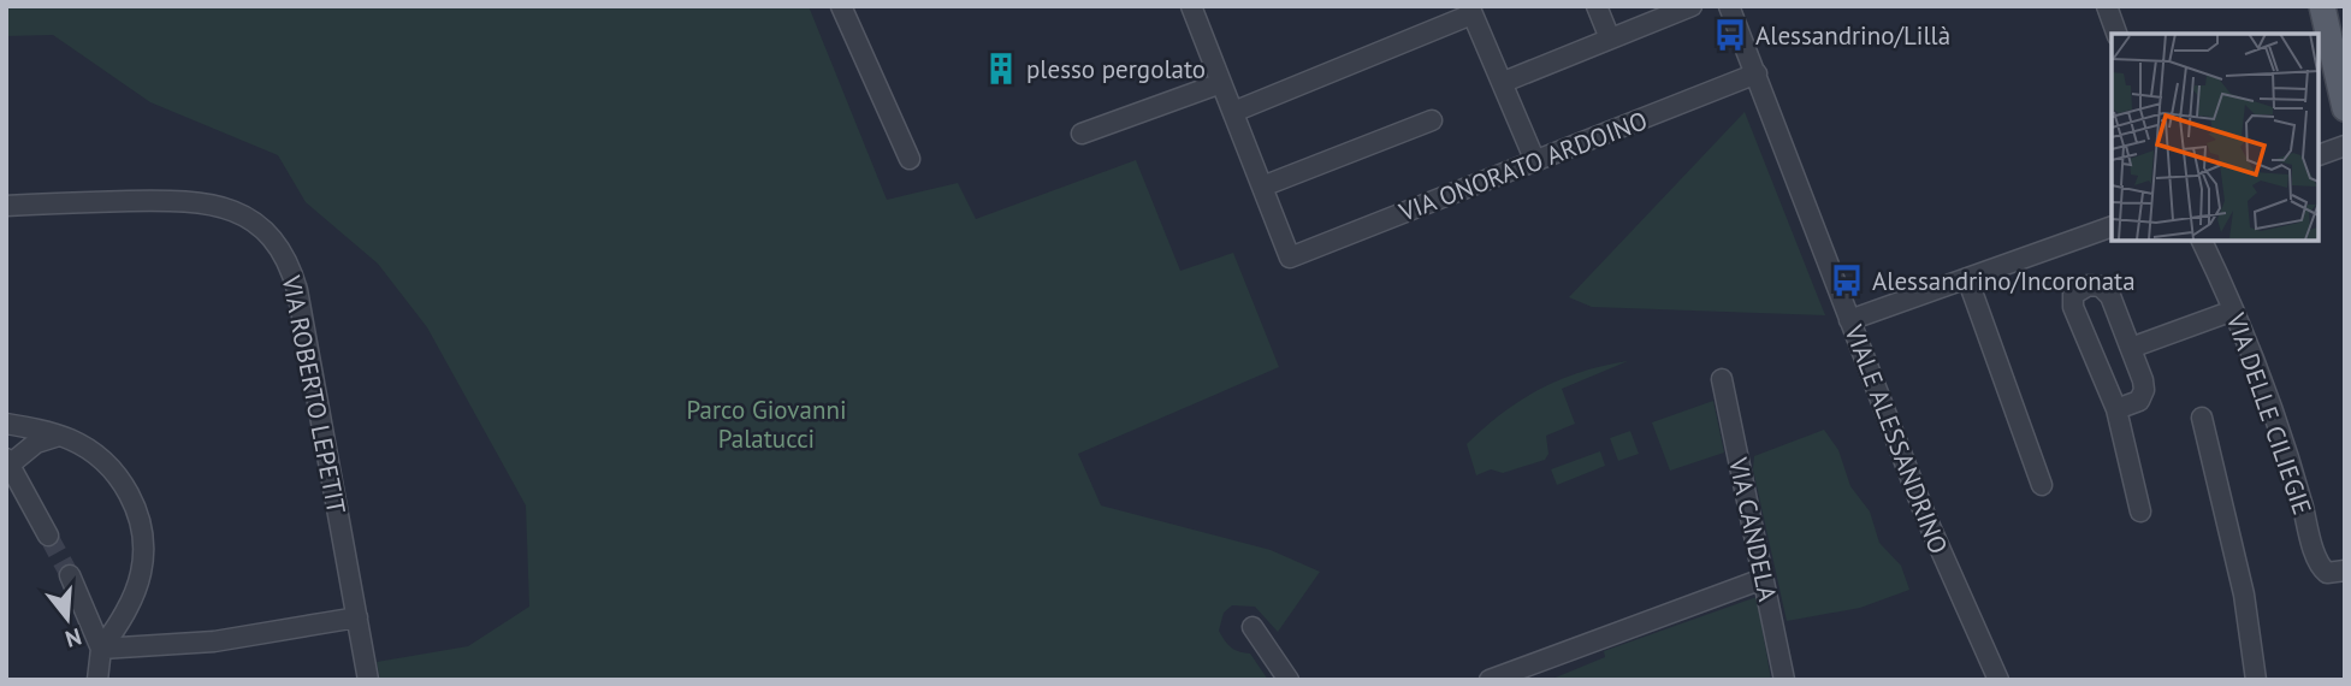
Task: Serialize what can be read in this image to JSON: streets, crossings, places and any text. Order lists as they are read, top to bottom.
{
  "streets": {
    "street": [
      "VIA ONORATO ARDOINO",
      "VIA ROBERTO LEPETIT",
      "VIA DELLE CILIEGIE",
      "VIALE ALESSANDRINO",
      "VIA CANDELA"
    ]
  },
  "crossings": [
    ["VIA ONORATO ARDOINO", "VIALE ALESSANDRINO"]
  ],
  "parks": ["Parco Giovanni Palatucci"],
  "places": {
    "bus stop": ["Alessandrino/Lillà", "Alessandrino/Incoronata"],
    "building": ["plesso pergolato"]
  },
  "north": "bottom"
}
